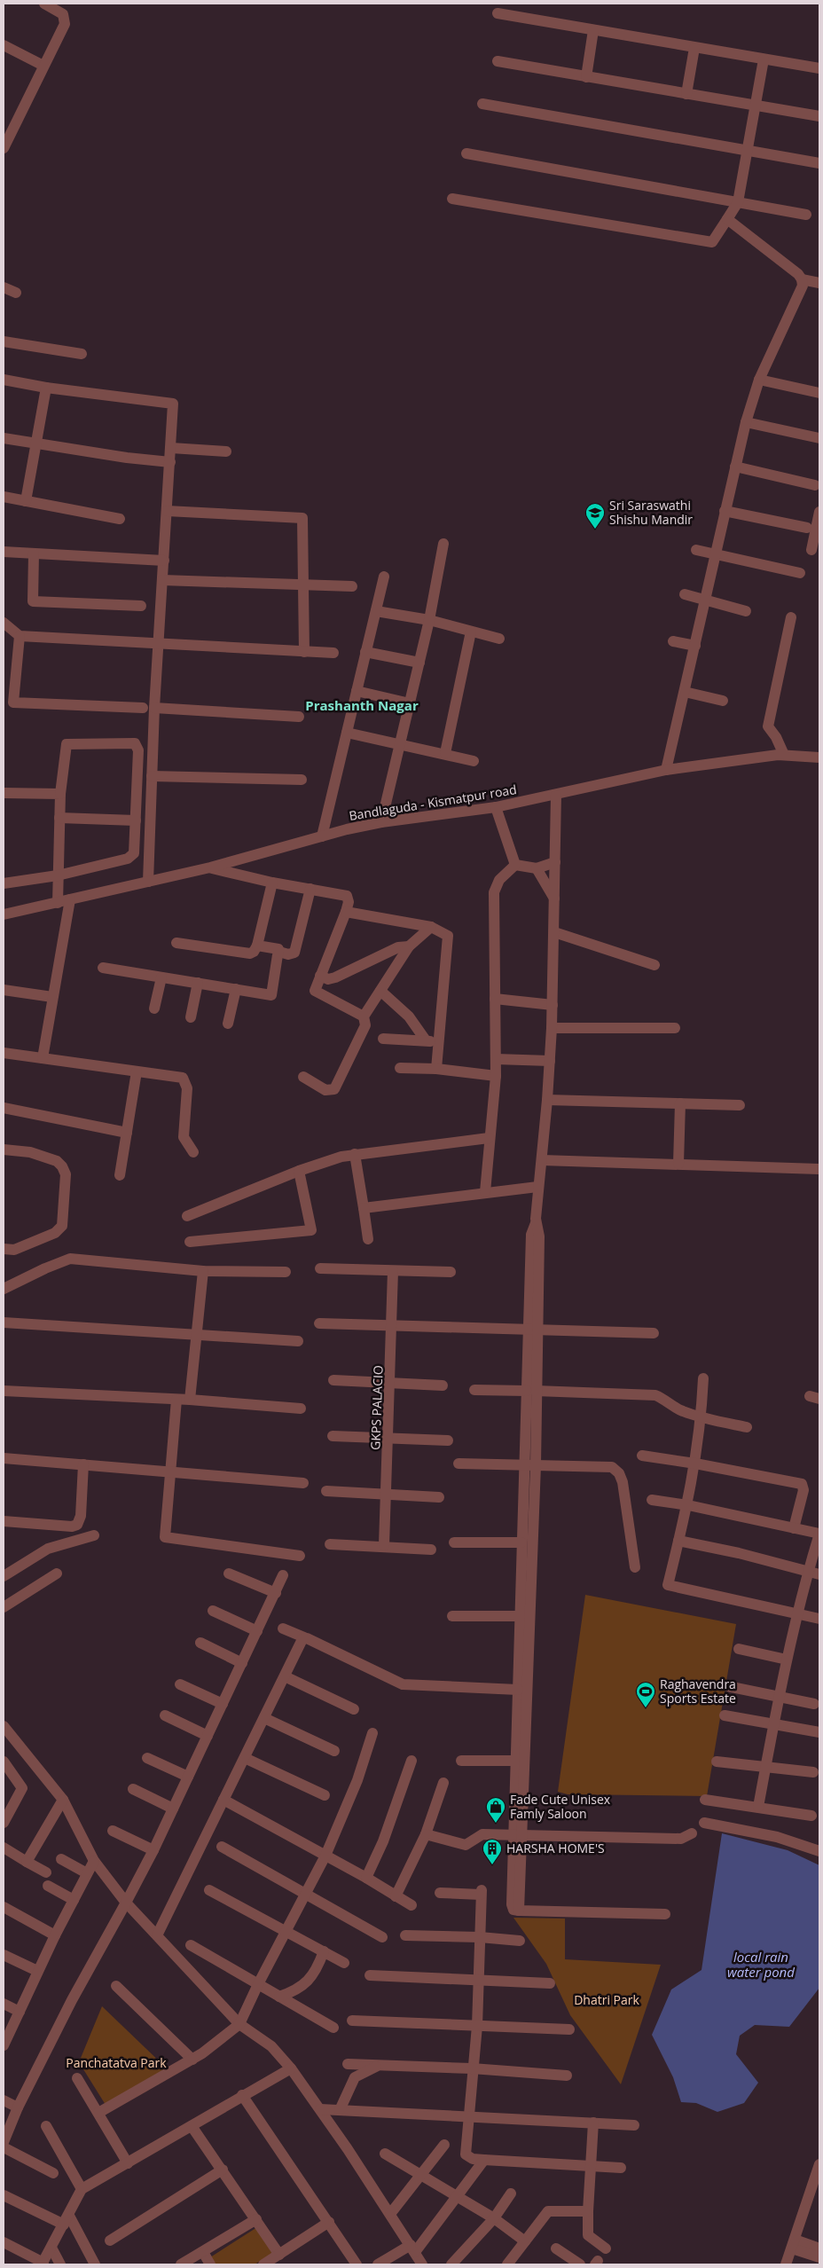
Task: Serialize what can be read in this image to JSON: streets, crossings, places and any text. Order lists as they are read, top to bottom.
{
  "streets": {
    "street": ["Bandlaguda - Kismatpur road", "GKPS PALACIO"]
  },
  "districts": ["Prashanth Nagar"],
  "water": ["local rain water pond"],
  "parks": ["Dhatri Park", "Panchatatva Park"],
  "places": {
    "school or university": ["Sri Saraswathi Shishu Mandir"],
    "sports": ["Raghavendra Sports Estate"],
    "shop": ["Fade Cute Unisex Famly Saloon"],
    "building": ["HARSHA HOME'S"]
  }
}
